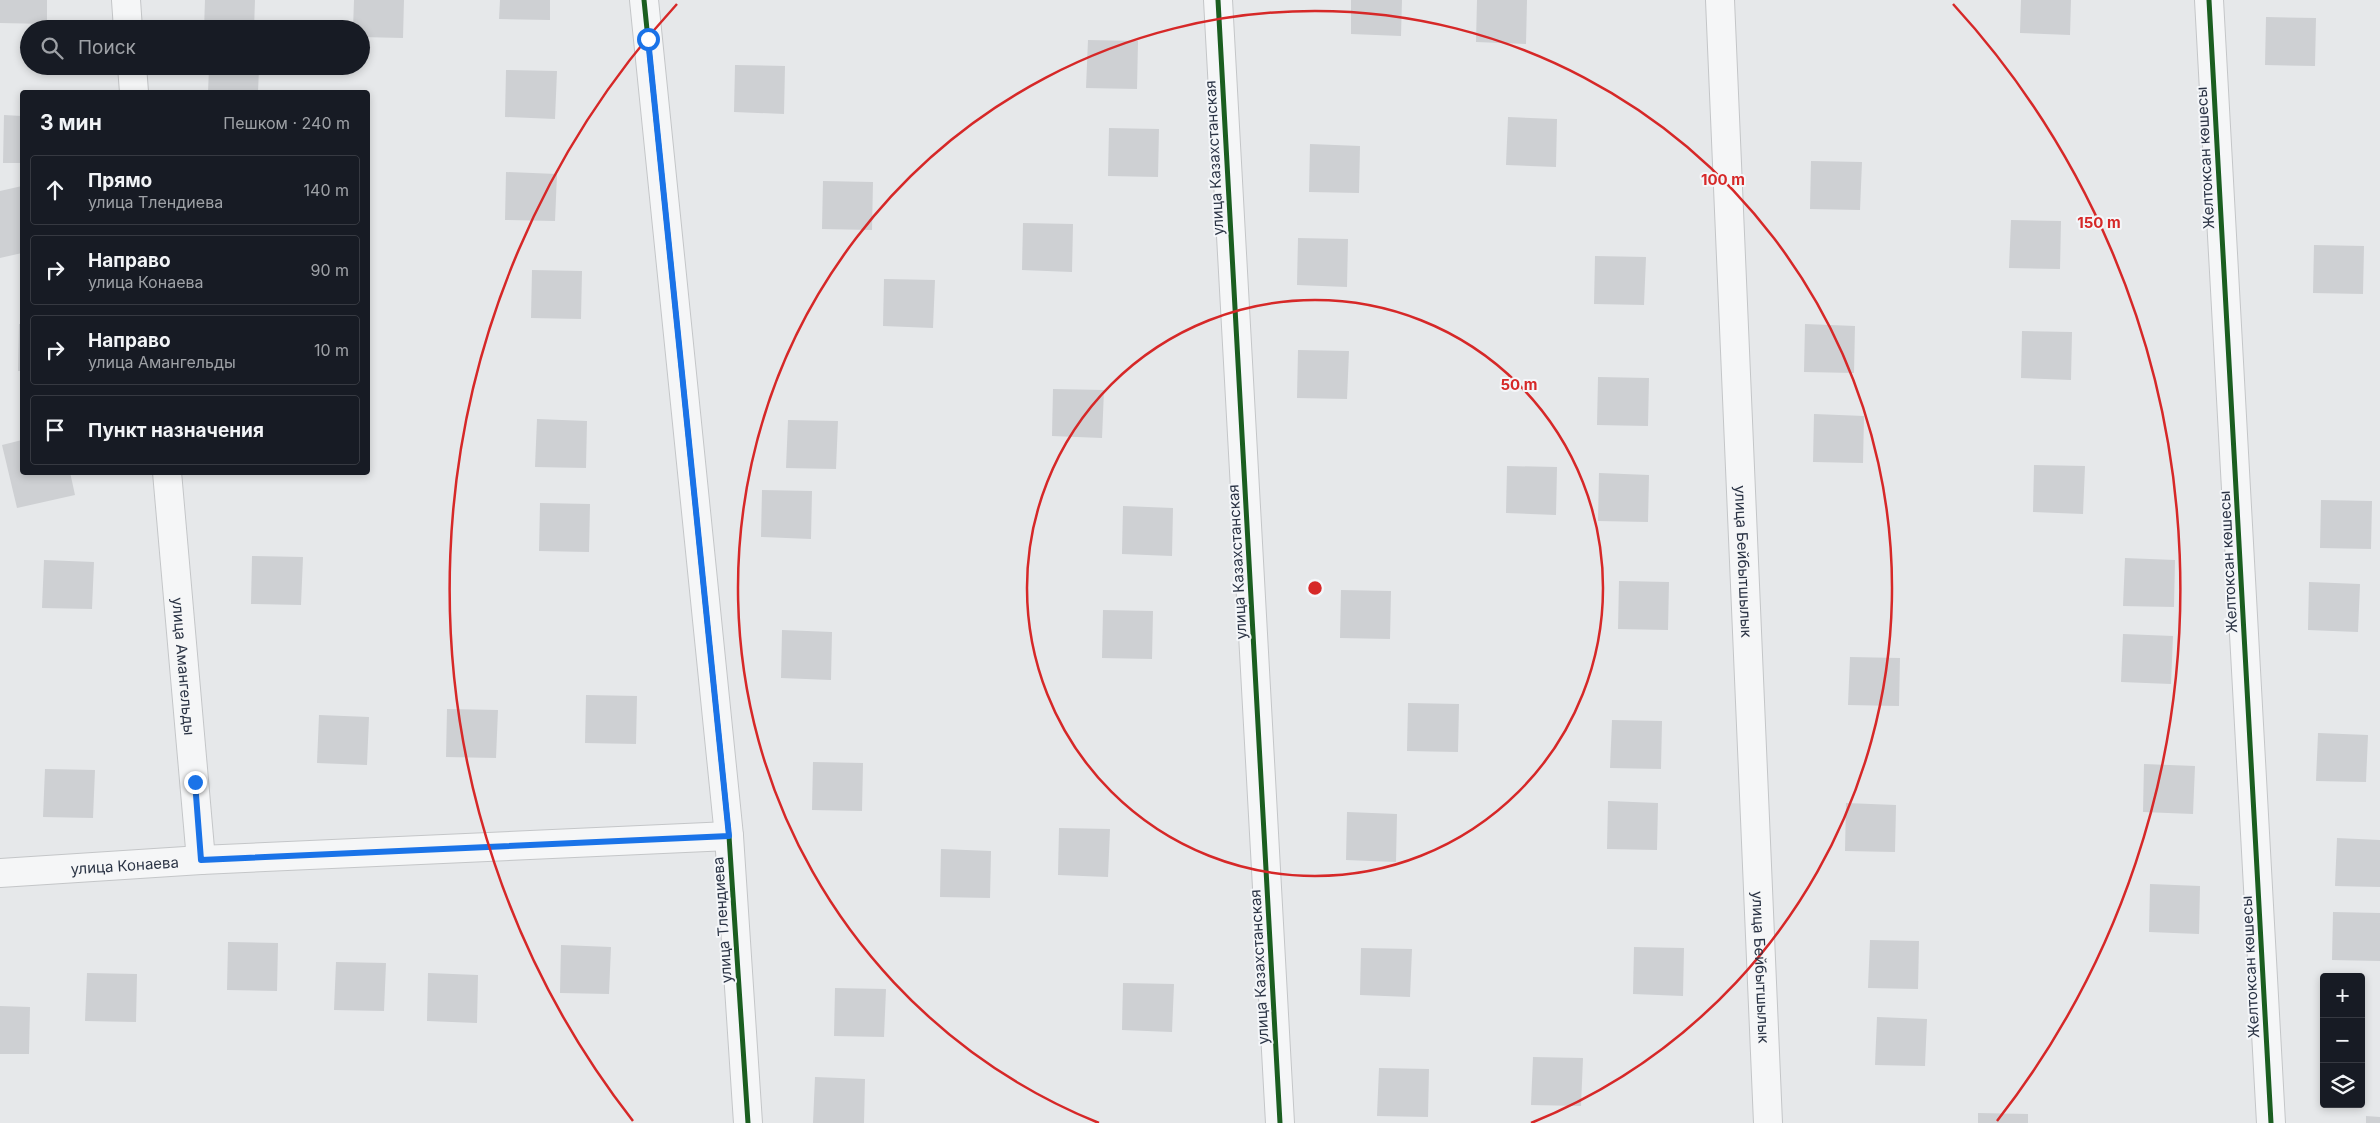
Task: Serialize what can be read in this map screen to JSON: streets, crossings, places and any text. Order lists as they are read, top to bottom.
{
  "streets": {
    "street": [
      "улица Казахстанская",
      "Желтоксан көшесы",
      "улица Бейбытшылык",
      "улица Амангельды",
      "улица Конаева",
      "улица Тлендиева"
    ]
  },
  "crossings": [
    ["улица Амангельды", "улица Конаева"],
    ["улица Конаева", "улица Тлендиева"]
  ],
  "page": {
    "search": "Поиск",
    "heading": ["3 мин", "Пешком · 240 m"],
    "list": [
      ["Прямо", "улица Тлендиева", "140 m"],
      ["Направо", "улица Конаева", "90 m"],
      ["Направо", "улица Амангельды", "10 m"],
      "Пункт назначения"
    ],
    "map_buttons": ["+", "−"]
  },
  "rings": ["100 m", "150 m", "50 m"]
}
